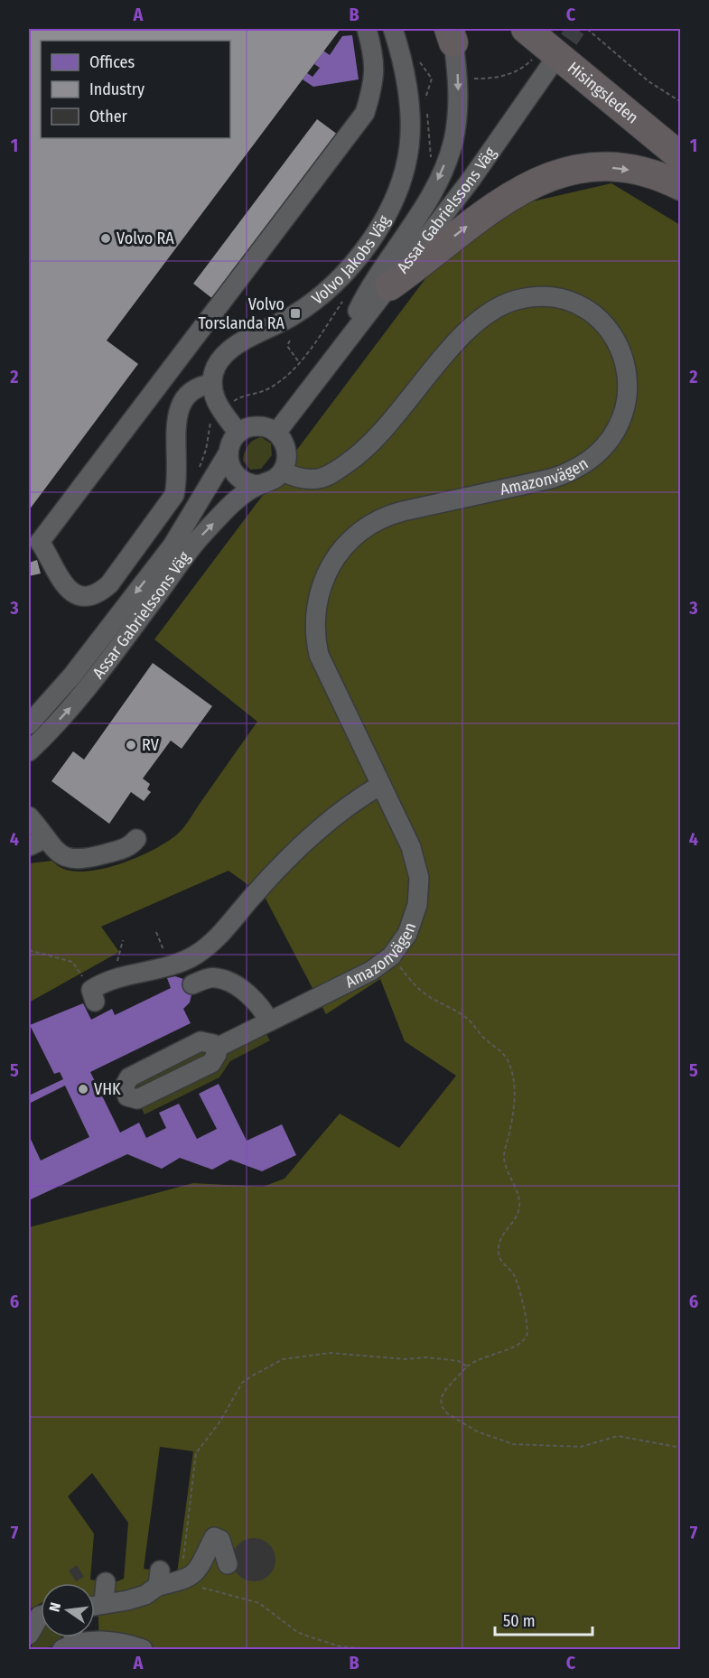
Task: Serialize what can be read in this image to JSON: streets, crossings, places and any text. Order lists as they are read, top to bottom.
{
  "streets": {
    "highway": ["Hisingsleden"],
    "street": ["Assar Gabrielssons Väg", "Volvo Jakobs Väg", "Amazonvägen"]
  },
  "crossings": [
    ["Assar Gabrielssons Väg", "Amazonvägen"]
  ],
  "places": {
    "other": ["Volvo RA", "RV", "VHK"],
    "transit": ["Volvo Torslanda RA"]
  },
  "legend": ["Offices", "Industry", "Other"],
  "scale_bar": "50 m",
  "north": "left",
  "grid": {
    "columns": ["A", "B", "C"],
    "rows": [
      "1",
      "2",
      "3",
      "4",
      "5",
      "6",
      "7"
    ]
  }
}
